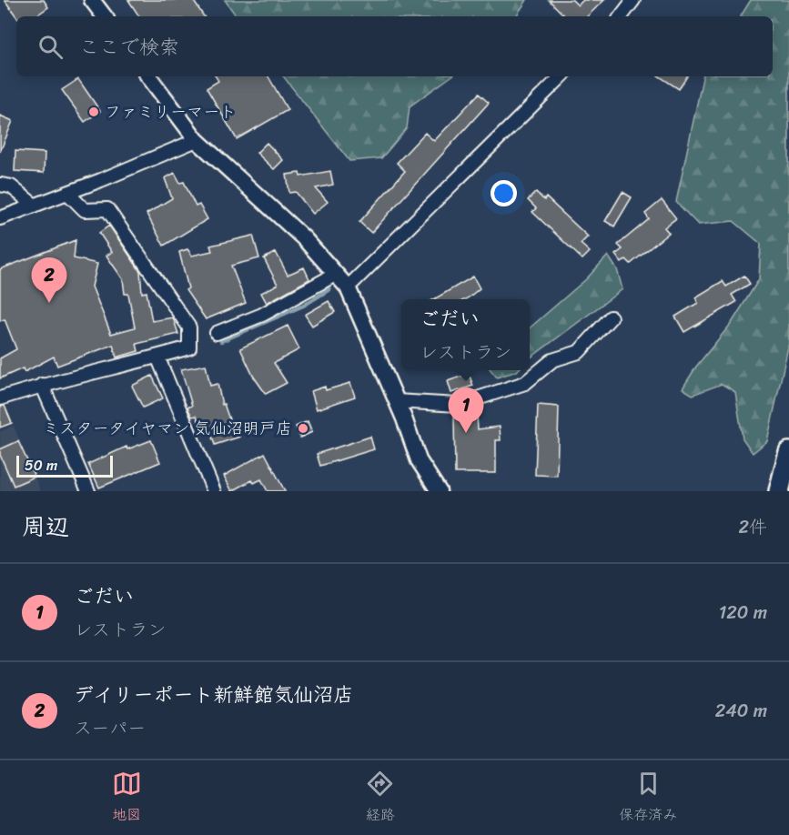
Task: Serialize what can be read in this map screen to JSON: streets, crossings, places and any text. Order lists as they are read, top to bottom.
{
  "places": ["ファミリーマート", "ミスタータイヤマン 気仙沼明戸店"],
  "scale_bar": "50 m",
  "page": {
    "search": "ここで検索",
    "pins": ["2", "1"],
    "popup": ["ごだい", "レストラン"],
    "scale": "50 m",
    "heading": ["周辺", "2件"],
    "list": [
      {
        "mark": "1",
        "name": "ごだい",
        "note": "レストラン",
        "value": "120 m"
      },
      {
        "mark": "2",
        "name": "デイリーポート新鮮館気仙沼店",
        "note": "スーパー",
        "value": "240 m"
      }
    ],
    "nav": ["地図", "経路", "保存済み"]
  }
}
